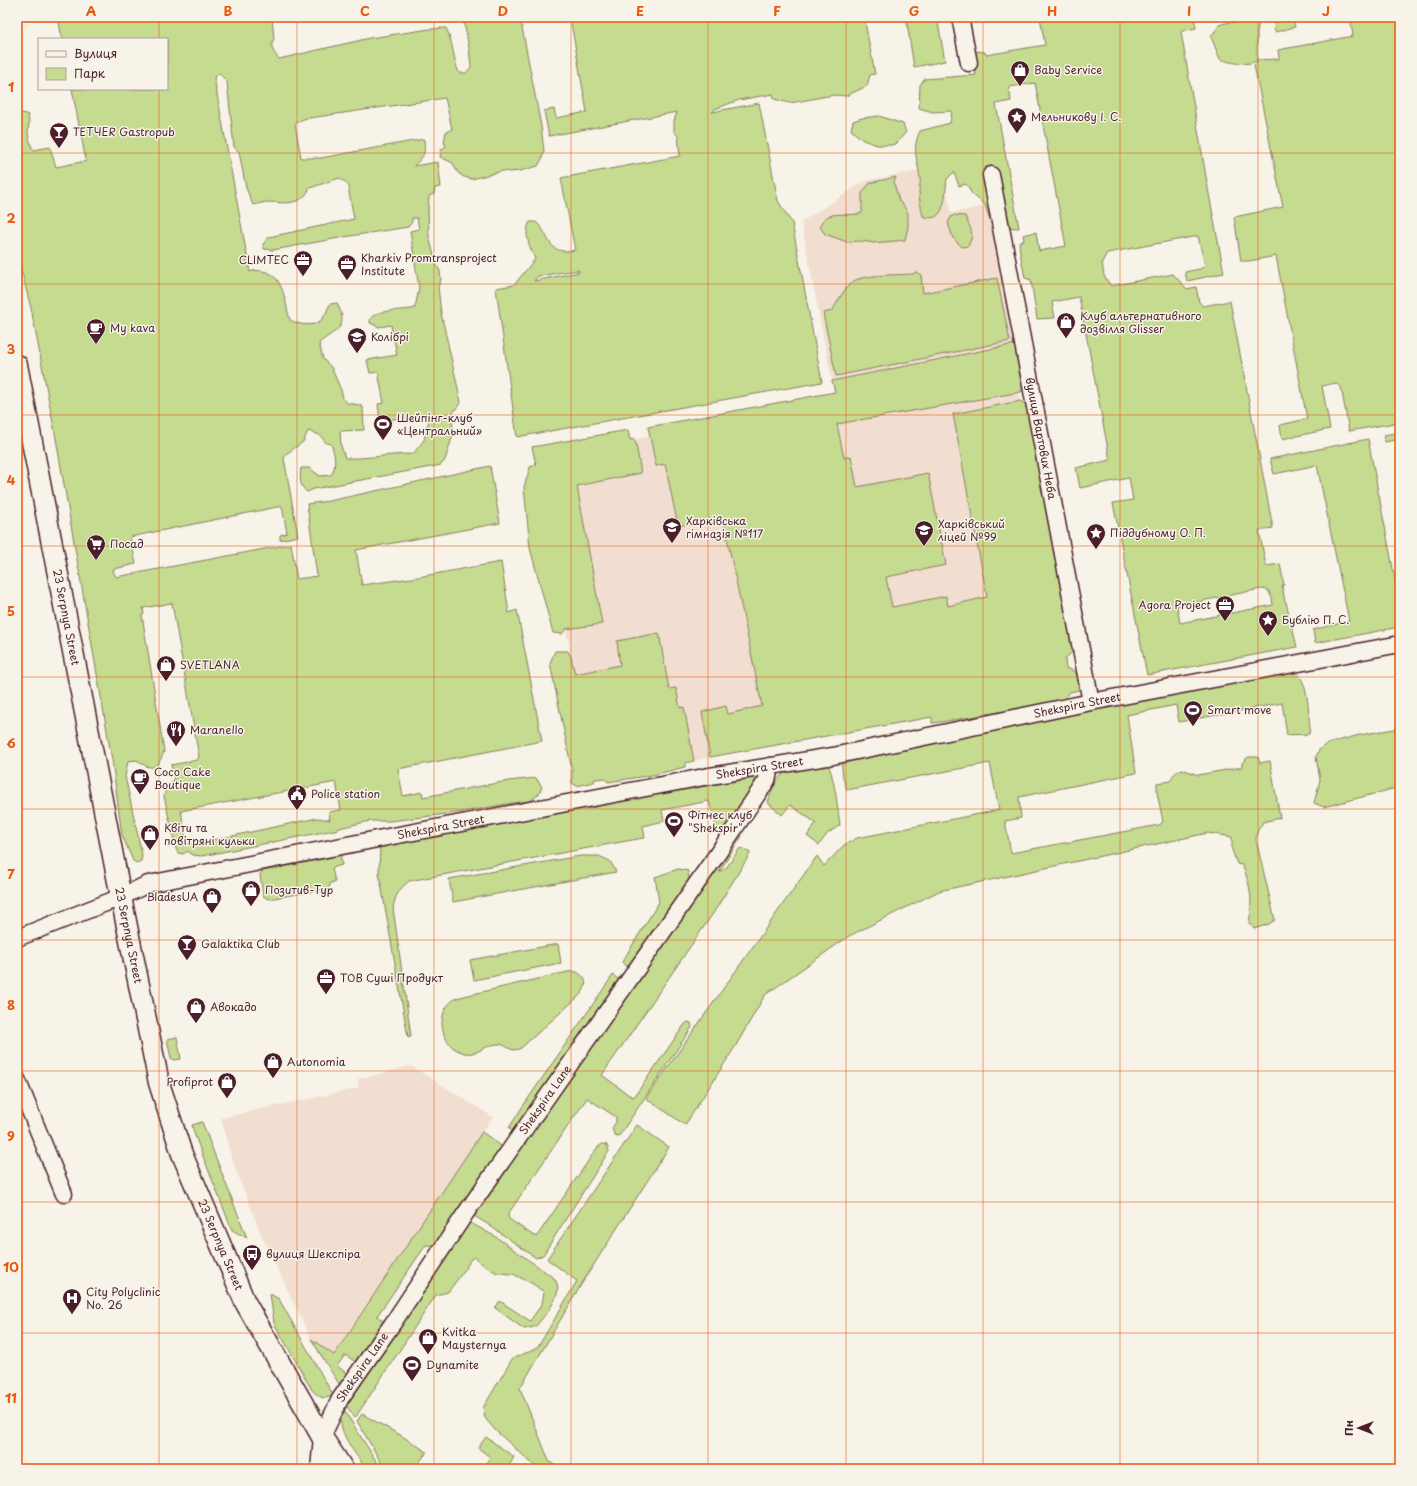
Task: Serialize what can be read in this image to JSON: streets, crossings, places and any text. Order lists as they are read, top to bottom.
{
  "streets": {
    "street": [
      "вулиця Вартових Неба",
      "23 Serpnya Street",
      "Shekspira Street",
      "Shekspira Lane"
    ]
  },
  "crossings": [
    ["вулиця Вартових Неба", "Shekspira Street"],
    ["23 Serpnya Street", "Shekspira Street"],
    ["23 Serpnya Street", "Shekspira Lane"],
    ["Shekspira Street", "Shekspira Lane"]
  ],
  "places": {
    "shop": [
      "Baby Service",
      "Клуб альтернативного дозвілля Glisser",
      "SVETLANA",
      "Квіти та повітряні кульки",
      "Позитив-Тур",
      "BladesUA",
      "Авокадо",
      "Autonomia",
      "Profiprot",
      "Kvitka Maysternya"
    ],
    "place": ["Мельникову І. С.", "Піддубному О. П.", "Бублію П. С."],
    "bar": ["ТЕТЧЕR Gastropub", "Galaktika Club"],
    "office": [
      "CLIMTEC",
      "Kharkiv Promtransproject Institute",
      "Agora Project",
      "ТОВ Суші Продукт"
    ],
    "cafe": ["My kava", "Coco Cake Boutique"],
    "school or university": ["Колібрі", "Харківська гімназія №117", "Харківський ліцей №99"],
    "sports": [
      "Шейпінг-клуб «Центральний»",
      "Smart move",
      "Фітнес клуб \"Shekspir\"",
      "Dynamite"
    ],
    "supermarket": ["Посад"],
    "restaurant": ["Maranello"],
    "public building": ["Police station"],
    "bus stop": ["вулиця Шекспіра"],
    "hospital": ["City Polyclinic No. 26"]
  },
  "legend": ["Вулиця", "Парк"],
  "north": "left",
  "grid": {
    "columns": [
      "A",
      "B",
      "C",
      "D",
      "E",
      "F",
      "G",
      "H",
      "I",
      "J"
    ],
    "rows": [
      "1",
      "2",
      "3",
      "4",
      "5",
      "6",
      "7",
      "8",
      "9",
      "10",
      "11"
    ]
  }
}
